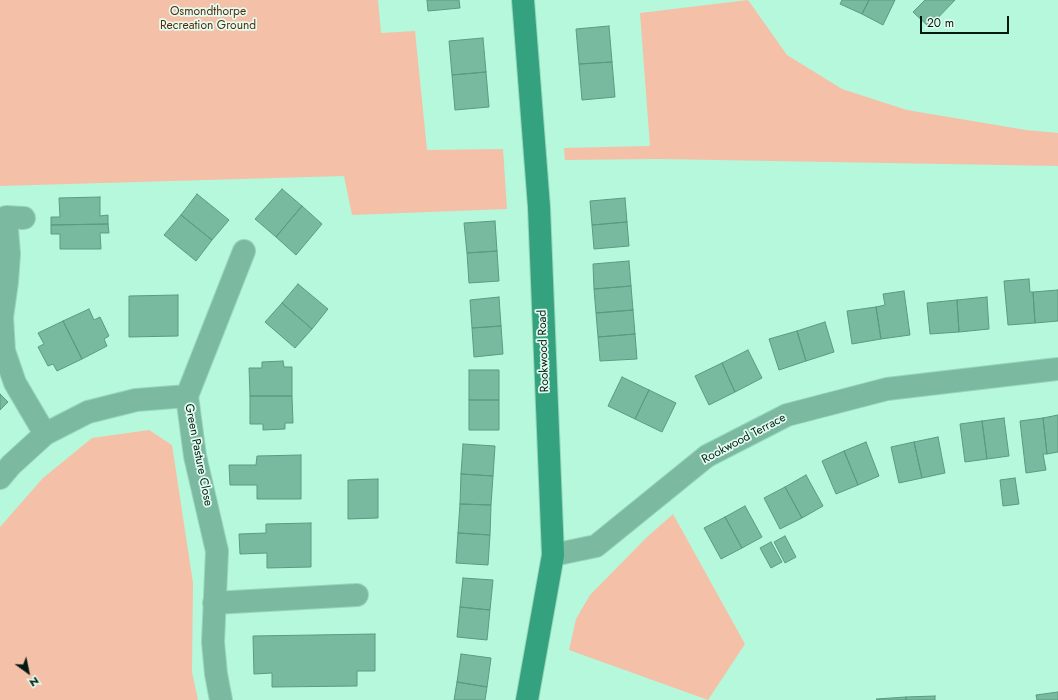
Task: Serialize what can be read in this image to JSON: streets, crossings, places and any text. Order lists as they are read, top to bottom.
{
  "streets": {
    "street": ["Rookwood Road", "Rookwood Terrace", "Green Pasture Close"]
  },
  "crossings": [
    ["Rookwood Road", "Rookwood Terrace"]
  ],
  "parks": ["Osmondthorpe Recreation Ground"],
  "scale_bar": "20 m",
  "north": "bottom right"
}
